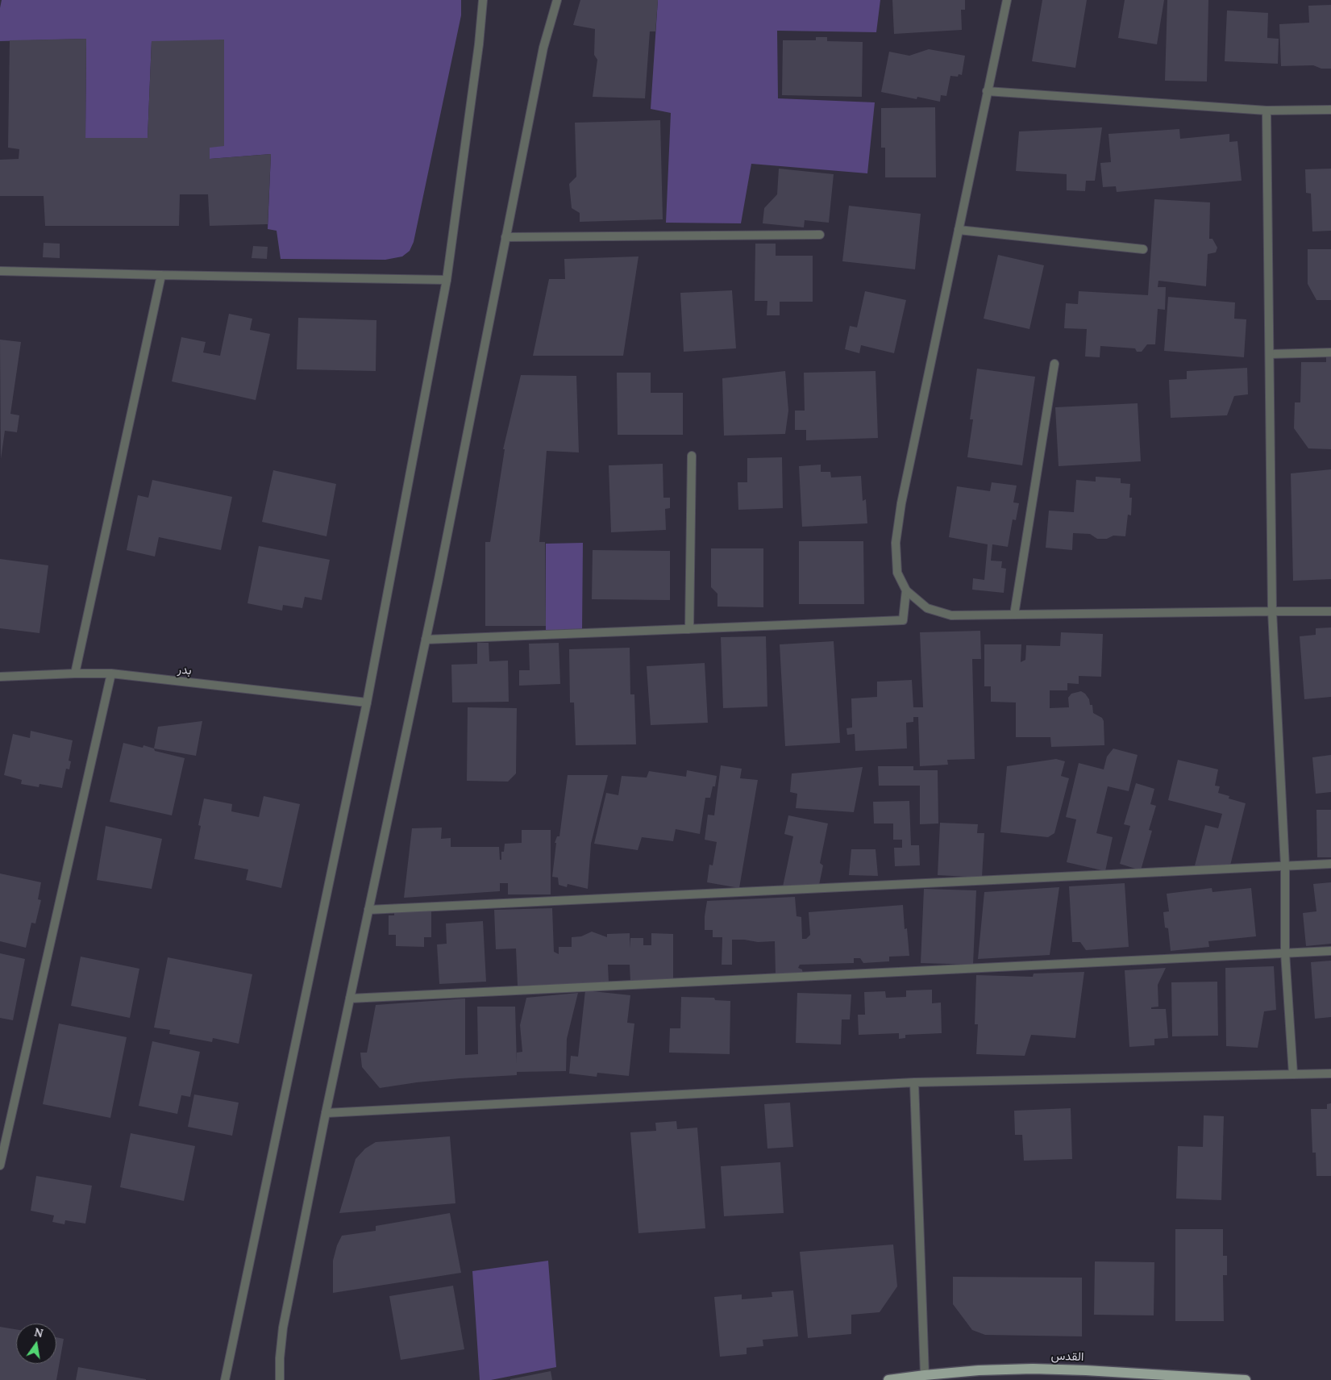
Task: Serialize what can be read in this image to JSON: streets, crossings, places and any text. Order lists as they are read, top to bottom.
{
  "streets": {
    "main road": ["القدس"],
    "street": ["بدر"]
  },
  "north": "top"
}
